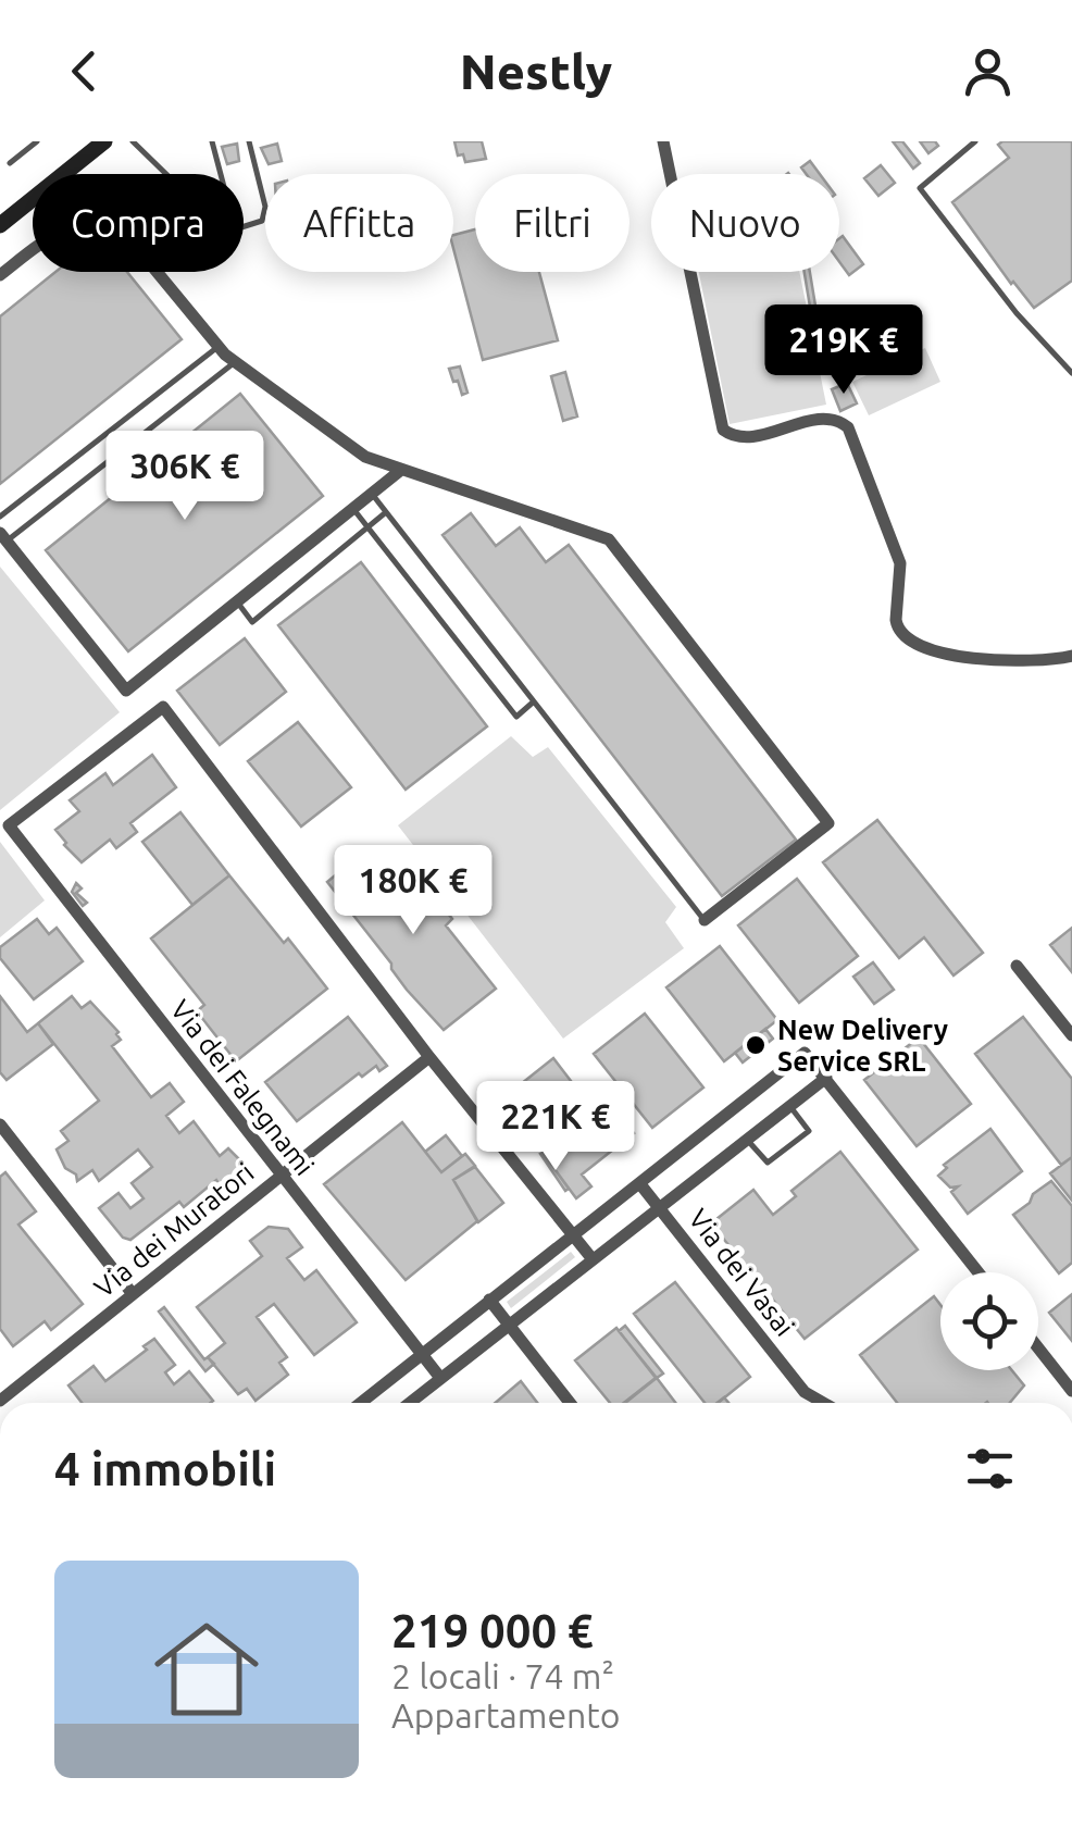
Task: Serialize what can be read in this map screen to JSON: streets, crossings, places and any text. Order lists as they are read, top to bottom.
{
  "streets": {
    "street": ["Via dei Falegnami", "Via dei Muratori", "Via dei Vasai"]
  },
  "crossings": [
    ["Via dei Falegnami", "Via dei Muratori"]
  ],
  "places": ["New Delivery Service SRL"],
  "page": {
    "header": "Nestly",
    "chip": [
      "Compra",
      "Affitta",
      "Filtri",
      "Nuovo"
    ],
    "price": [
      "219K €",
      "306K €",
      "180K €",
      "221K €"
    ],
    "heading": "4 immobili",
    "list": [
      {
        "name": "219 000 €",
        "note": "2 locali · 74 m² · Appartamento"
      }
    ]
  }
}
